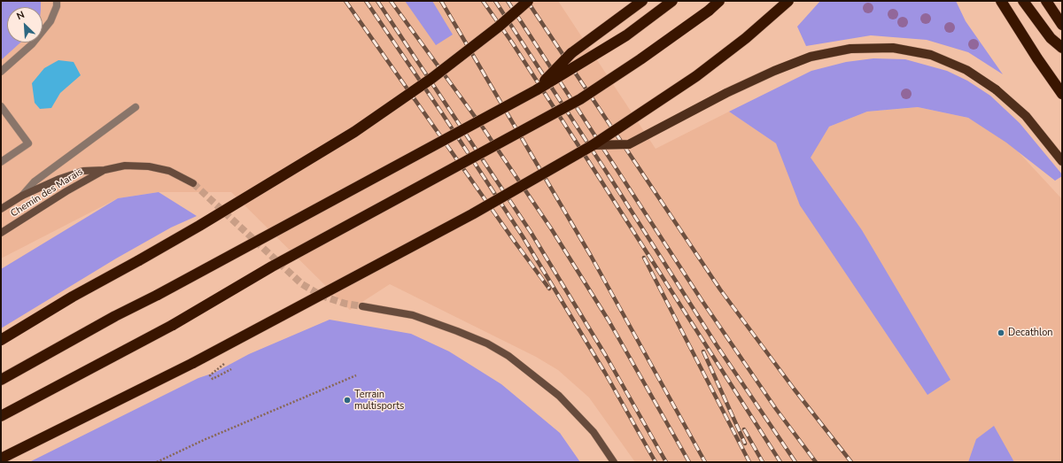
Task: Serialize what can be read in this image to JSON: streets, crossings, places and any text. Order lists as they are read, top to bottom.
{
  "streets": {
    "street": ["Chemin des Marais"]
  },
  "places": ["Decathlon", "Terrain multisports"],
  "north": "top left"
}
